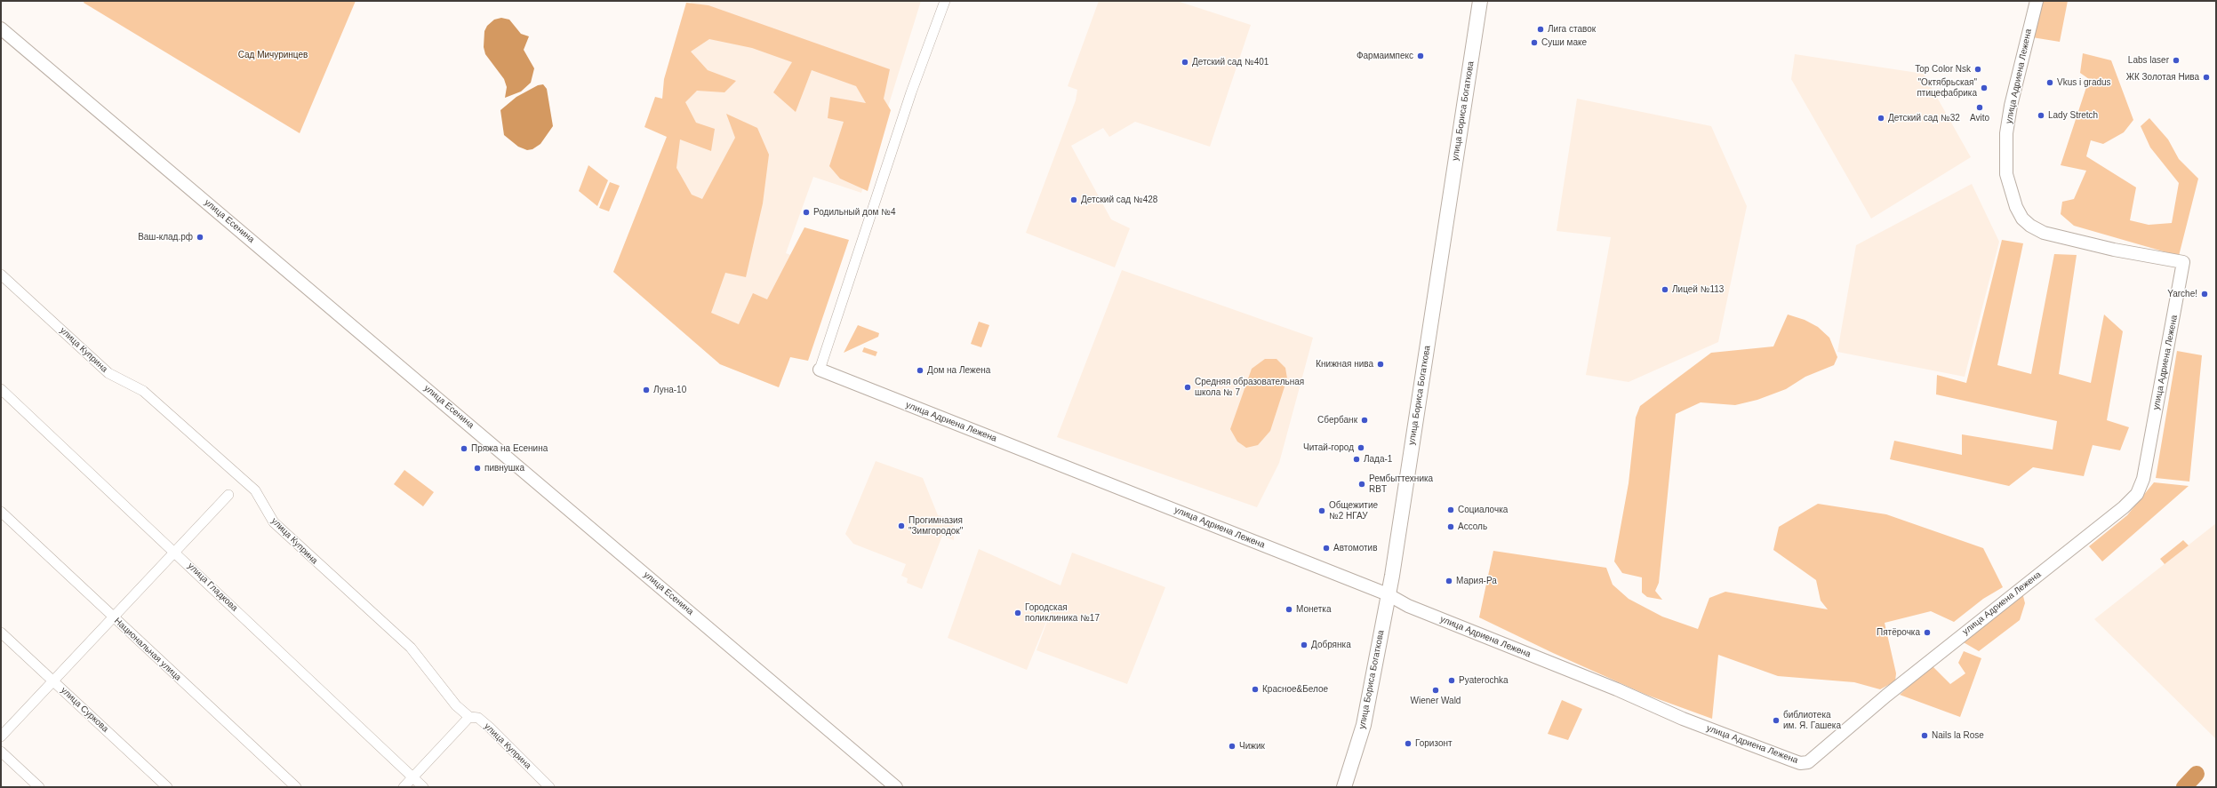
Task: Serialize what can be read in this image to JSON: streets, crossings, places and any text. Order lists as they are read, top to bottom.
{
  "streets": {
    "main road": ["улица Бориса Богаткова"],
    "street": [
      "улица Адриена Лежена",
      "улица Есенина",
      "улица Куприна",
      "улица Гладкова",
      "Национальная улица",
      "улица Суркова"
    ]
  },
  "crossings": [
    ["улица Адриена Лежена", "улица Бориса Богаткова"]
  ],
  "parks": ["Сад Мичуринцев"],
  "places": [
    "Лига ставок",
    "Суши маке",
    "Фармаимпекс",
    "Labs laser",
    "Детский сад №401",
    "Top Color Nsk",
    "ЖК Золотая Нива",
    "Vkus i gradus",
    "\"Октябрьская\" птицефабрика",
    "Avito",
    "Lady Stretch",
    "Детский сад №32",
    "Детский сад №428",
    "Родильный дом №4",
    "Ваш-клад.рф",
    "Лицей №113",
    "Yarche!",
    "Книжная нива",
    "Дом на Лежена",
    "Средняя образовательная школа № 7",
    "Луна-10",
    "Сбербанк",
    "Читай-город",
    "Пряжа на Есенина",
    "Лада-1",
    "пивнушка",
    "Рембыттехника RBT",
    "Социалочка",
    "Общежитие №2 НГАУ",
    "Прогимназия \"Зимгородок\"",
    "Ассоль",
    "Автомотив",
    "Мария-Ра",
    "Монетка",
    "Городская поликлиника №17",
    "Пятёрочка",
    "Добрянка",
    "Pyaterochka",
    "Красное&Белое",
    "Wiener Wald",
    "библиотека им. Я. Гашека",
    "Nails la Rose",
    "Горизонт",
    "Чижик"
  ]
}
